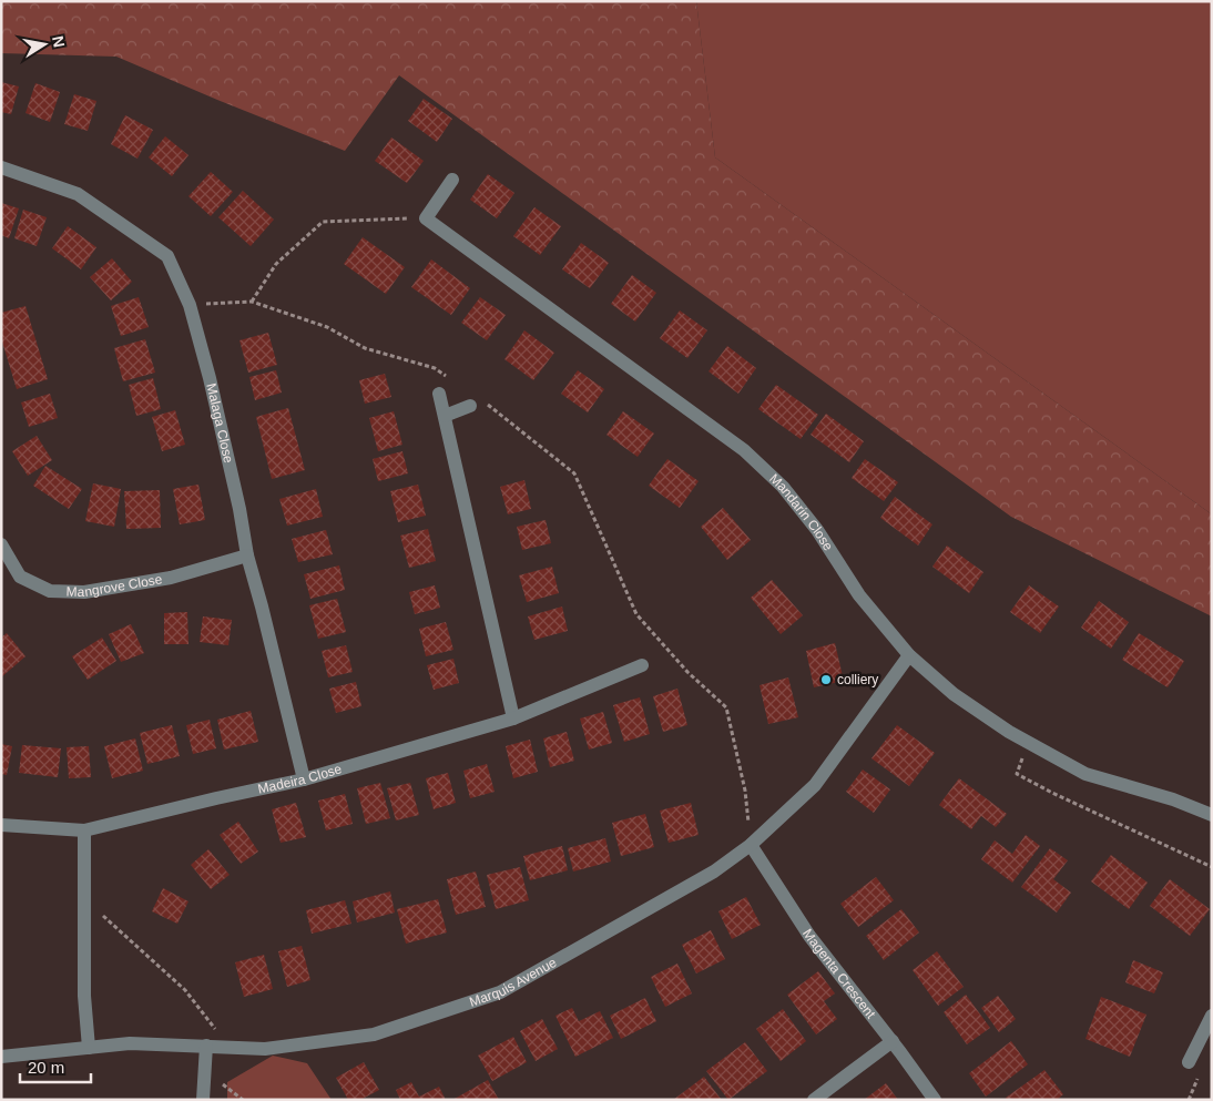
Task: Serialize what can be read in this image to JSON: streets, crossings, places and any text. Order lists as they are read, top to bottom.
{
  "streets": {
    "street": [
      "Malaga Close",
      "Mandarin Close",
      "Mangrove Close",
      "Madeira Close",
      "Magenta Crescent",
      "Marquis Avenue"
    ]
  },
  "crossings": [
    ["Malaga Close", "Mangrove Close"],
    ["Malaga Close", "Madeira Close"],
    ["Mandarin Close", "Marquis Avenue"],
    ["Magenta Crescent", "Marquis Avenue"]
  ],
  "places": ["colliery"],
  "scale_bar": "20 m",
  "north": "right"
}
